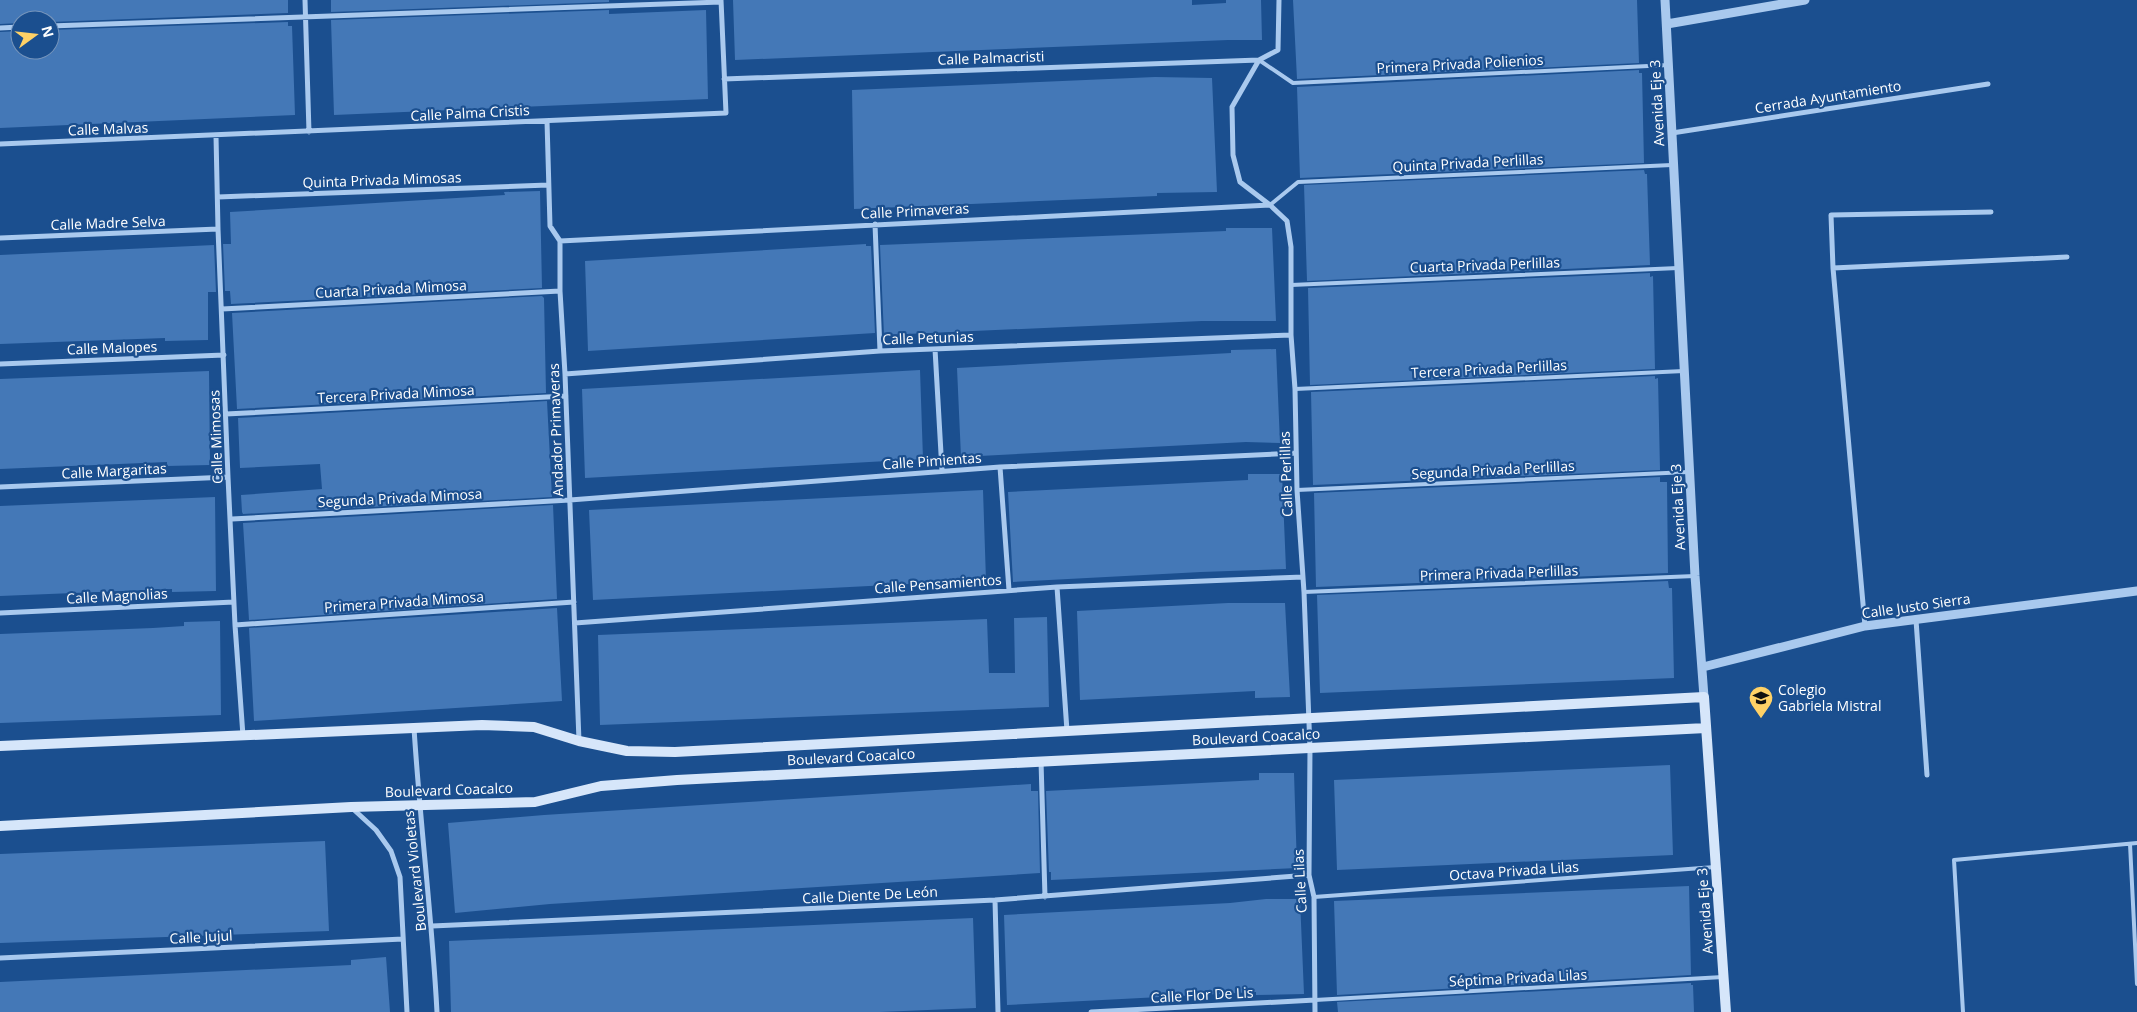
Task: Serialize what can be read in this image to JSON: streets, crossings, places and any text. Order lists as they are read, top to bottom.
{
  "streets": {
    "main road": ["Avenida Eje 3", "Boulevard Coacalco"],
    "street": [
      "Calle Palmacristi",
      "Cerrada Ayuntamiento",
      "Calle Palma Cristis",
      "Calle Malvas",
      "Quinta Privada Mimosas",
      "Calle Primaveras",
      "Calle Madre Selva",
      "Cuarta Privada Mimosa",
      "Calle Petunias",
      "Calle Malopes",
      "Tercera Privada Mimosa",
      "Andador Primaveras",
      "Calle Mimosas",
      "Calle Pimientas",
      "Calle Margaritas",
      "Calle Perlillas",
      "Segunda Privada Mimosa",
      "Calle Pensamientos",
      "Calle Magnolias",
      "Primera Privada Mimosa",
      "Calle Justo Sierra",
      "Boulevard Violetas",
      "Calle Lilas",
      "Calle Diente De León",
      "Calle Jujul",
      "Calle Flor De Lis"
    ],
    "lane": [
      "Primera Privada Polienios",
      "Quinta Privada Perlillas",
      "Cuarta Privada Perlillas",
      "Tercera Privada Perlillas",
      "Segunda Privada Perlillas",
      "Primera Privada Perlillas",
      "Octava Privada Lilas",
      "Séptima Privada Lilas"
    ]
  },
  "crossings": [
    ["Calle Palmacristi", "Primera Privada Polienios"],
    ["Calle Palmacristi", "Calle Palma Cristis"],
    ["Calle Palmacristi", "Calle Perlillas"],
    ["Primera Privada Polienios", "Avenida Eje 3"],
    ["Primera Privada Polienios", "Calle Perlillas"],
    ["Cerrada Ayuntamiento", "Avenida Eje 3"],
    ["Avenida Eje 3", "Quinta Privada Perlillas"],
    ["Avenida Eje 3", "Cuarta Privada Perlillas"],
    ["Avenida Eje 3", "Tercera Privada Perlillas"],
    ["Avenida Eje 3", "Segunda Privada Perlillas"],
    ["Avenida Eje 3", "Primera Privada Perlillas"],
    ["Avenida Eje 3", "Calle Justo Sierra"],
    ["Avenida Eje 3", "Boulevard Coacalco"],
    ["Avenida Eje 3", "Octava Privada Lilas"],
    ["Avenida Eje 3", "Séptima Privada Lilas"],
    ["Calle Palma Cristis", "Calle Malvas"],
    ["Calle Palma Cristis", "Andador Primaveras"],
    ["Calle Palma Cristis", "Calle Mimosas"],
    ["Calle Malvas", "Calle Mimosas"],
    ["Quinta Privada Perlillas", "Calle Primaveras"],
    ["Quinta Privada Perlillas", "Calle Perlillas"],
    ["Quinta Privada Mimosas", "Andador Primaveras"],
    ["Quinta Privada Mimosas", "Calle Mimosas"],
    ["Calle Primaveras", "Andador Primaveras"],
    ["Calle Primaveras", "Calle Perlillas"],
    ["Calle Madre Selva", "Calle Mimosas"],
    ["Cuarta Privada Perlillas", "Calle Perlillas"],
    ["Cuarta Privada Mimosa", "Andador Primaveras"],
    ["Cuarta Privada Mimosa", "Calle Mimosas"],
    ["Calle Petunias", "Andador Primaveras"],
    ["Calle Petunias", "Calle Perlillas"],
    ["Calle Malopes", "Calle Mimosas"],
    ["Tercera Privada Perlillas", "Calle Perlillas"],
    ["Tercera Privada Mimosa", "Andador Primaveras"],
    ["Tercera Privada Mimosa", "Calle Mimosas"],
    ["Andador Primaveras", "Calle Pimientas"],
    ["Andador Primaveras", "Segunda Privada Mimosa"],
    ["Andador Primaveras", "Calle Pensamientos"],
    ["Andador Primaveras", "Primera Privada Mimosa"],
    ["Andador Primaveras", "Boulevard Coacalco"],
    ["Calle Mimosas", "Calle Margaritas"],
    ["Calle Mimosas", "Segunda Privada Mimosa"],
    ["Calle Mimosas", "Calle Magnolias"],
    ["Calle Mimosas", "Primera Privada Mimosa"],
    ["Calle Mimosas", "Boulevard Coacalco"],
    ["Calle Pimientas", "Calle Perlillas"],
    ["Calle Pimientas", "Segunda Privada Mimosa"],
    ["Segunda Privada Perlillas", "Calle Perlillas"],
    ["Calle Perlillas", "Primera Privada Perlillas"],
    ["Calle Perlillas", "Calle Pensamientos"],
    ["Calle Perlillas", "Boulevard Coacalco"],
    ["Calle Perlillas", "Calle Lilas"],
    ["Boulevard Coacalco", "Boulevard Violetas"],
    ["Boulevard Coacalco", "Calle Lilas"],
    ["Boulevard Violetas", "Calle Diente De León"],
    ["Boulevard Violetas", "Calle Jujul"],
    ["Octava Privada Lilas", "Calle Lilas"],
    ["Calle Lilas", "Calle Diente De León"],
    ["Calle Lilas", "Séptima Privada Lilas"],
    ["Calle Lilas", "Calle Flor De Lis"],
    ["Séptima Privada Lilas", "Calle Flor De Lis"]
  ],
  "places": {
    "school or university": ["Colegio Gabriela Mistral"]
  },
  "north": "right"
}
